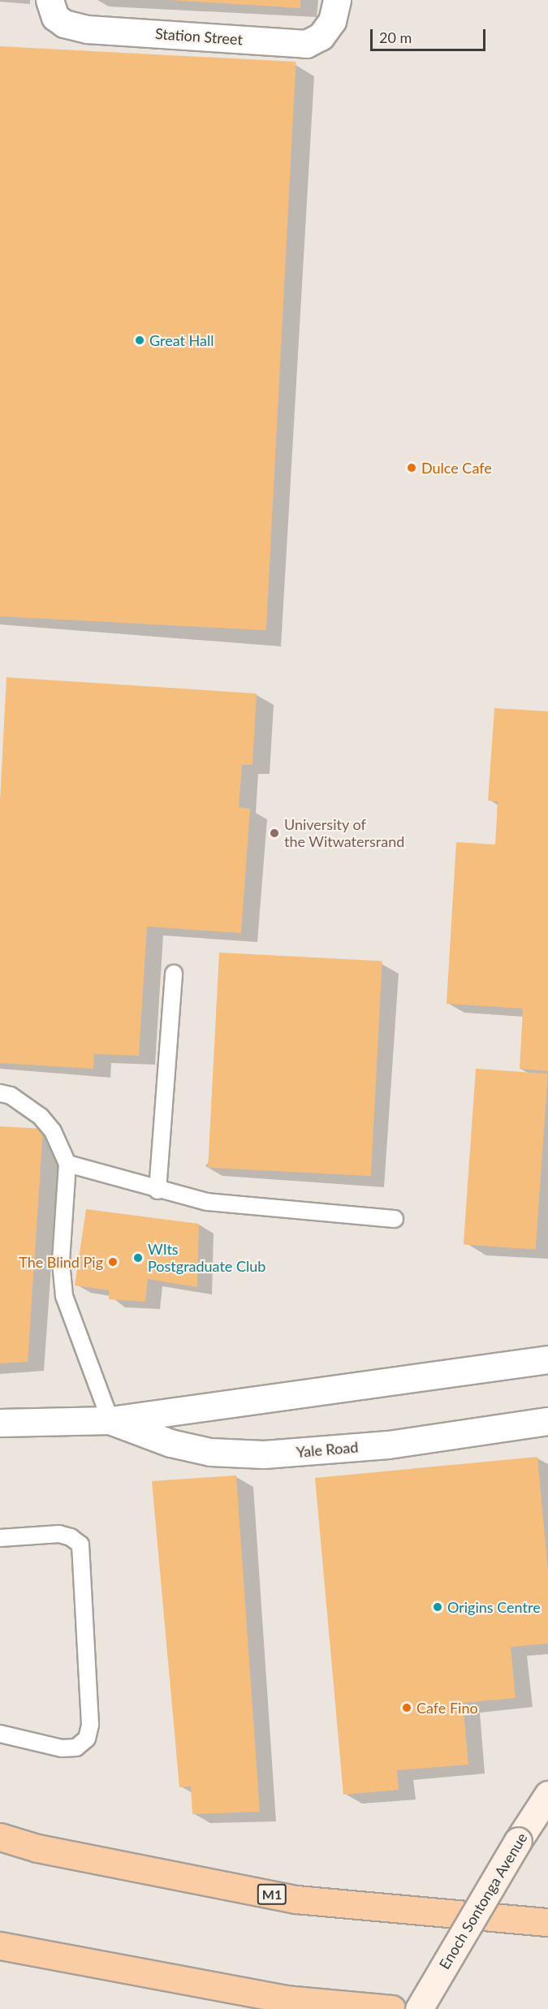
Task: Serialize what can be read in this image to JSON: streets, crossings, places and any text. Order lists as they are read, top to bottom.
{
  "streets": {
    "highway": ["M1"],
    "main road": ["Enoch Sontonga Avenue"],
    "street": ["Station Street", "Yale Road"]
  },
  "places": [
    "Great Hall",
    "Dulce Cafe",
    "University of the Witwatersrand",
    "WIts Postgraduate Club",
    "The Blind Pig",
    "Origins Centre",
    "Cafe Fino"
  ],
  "scale_bar": "20 m"
}
